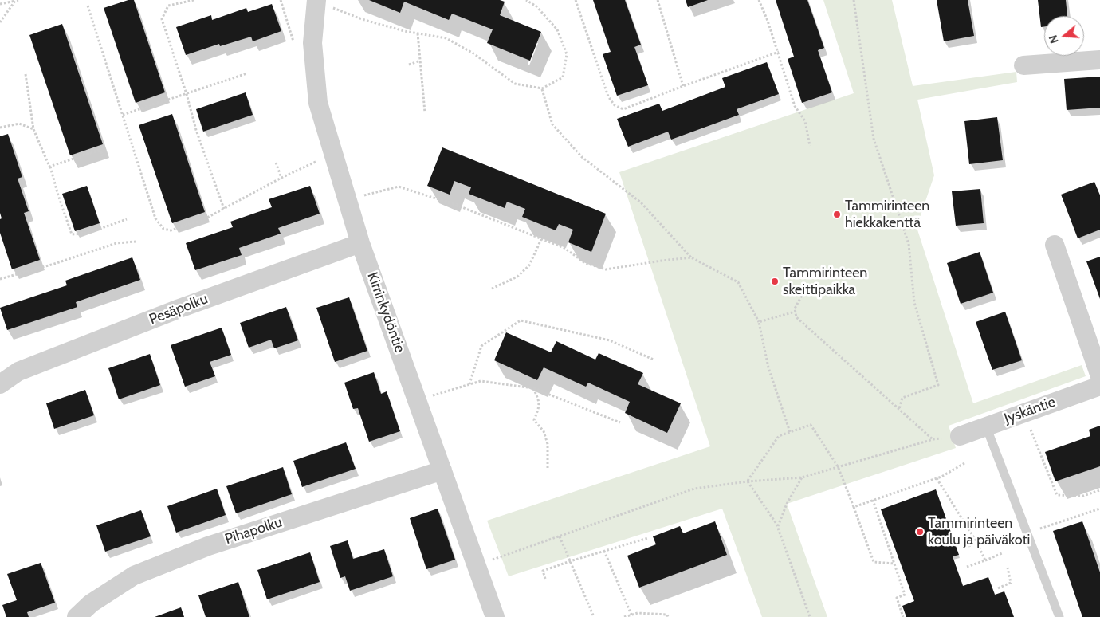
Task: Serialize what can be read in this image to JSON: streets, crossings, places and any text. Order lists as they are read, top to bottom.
{
  "streets": {
    "street": [
      "Pesäpolku",
      "Kirrinkydöntie",
      "Jyskäntie",
      "Pihapolku"
    ]
  },
  "crossings": [
    ["Pesäpolku", "Kirrinkydöntie"],
    ["Kirrinkydöntie", "Pihapolku"]
  ],
  "places": ["Tammirinteen hiekkakenttä", "Tammirinteen skeittipaikka", "Tammirinteen koulu ja päiväkoti"],
  "north": "left"
}
